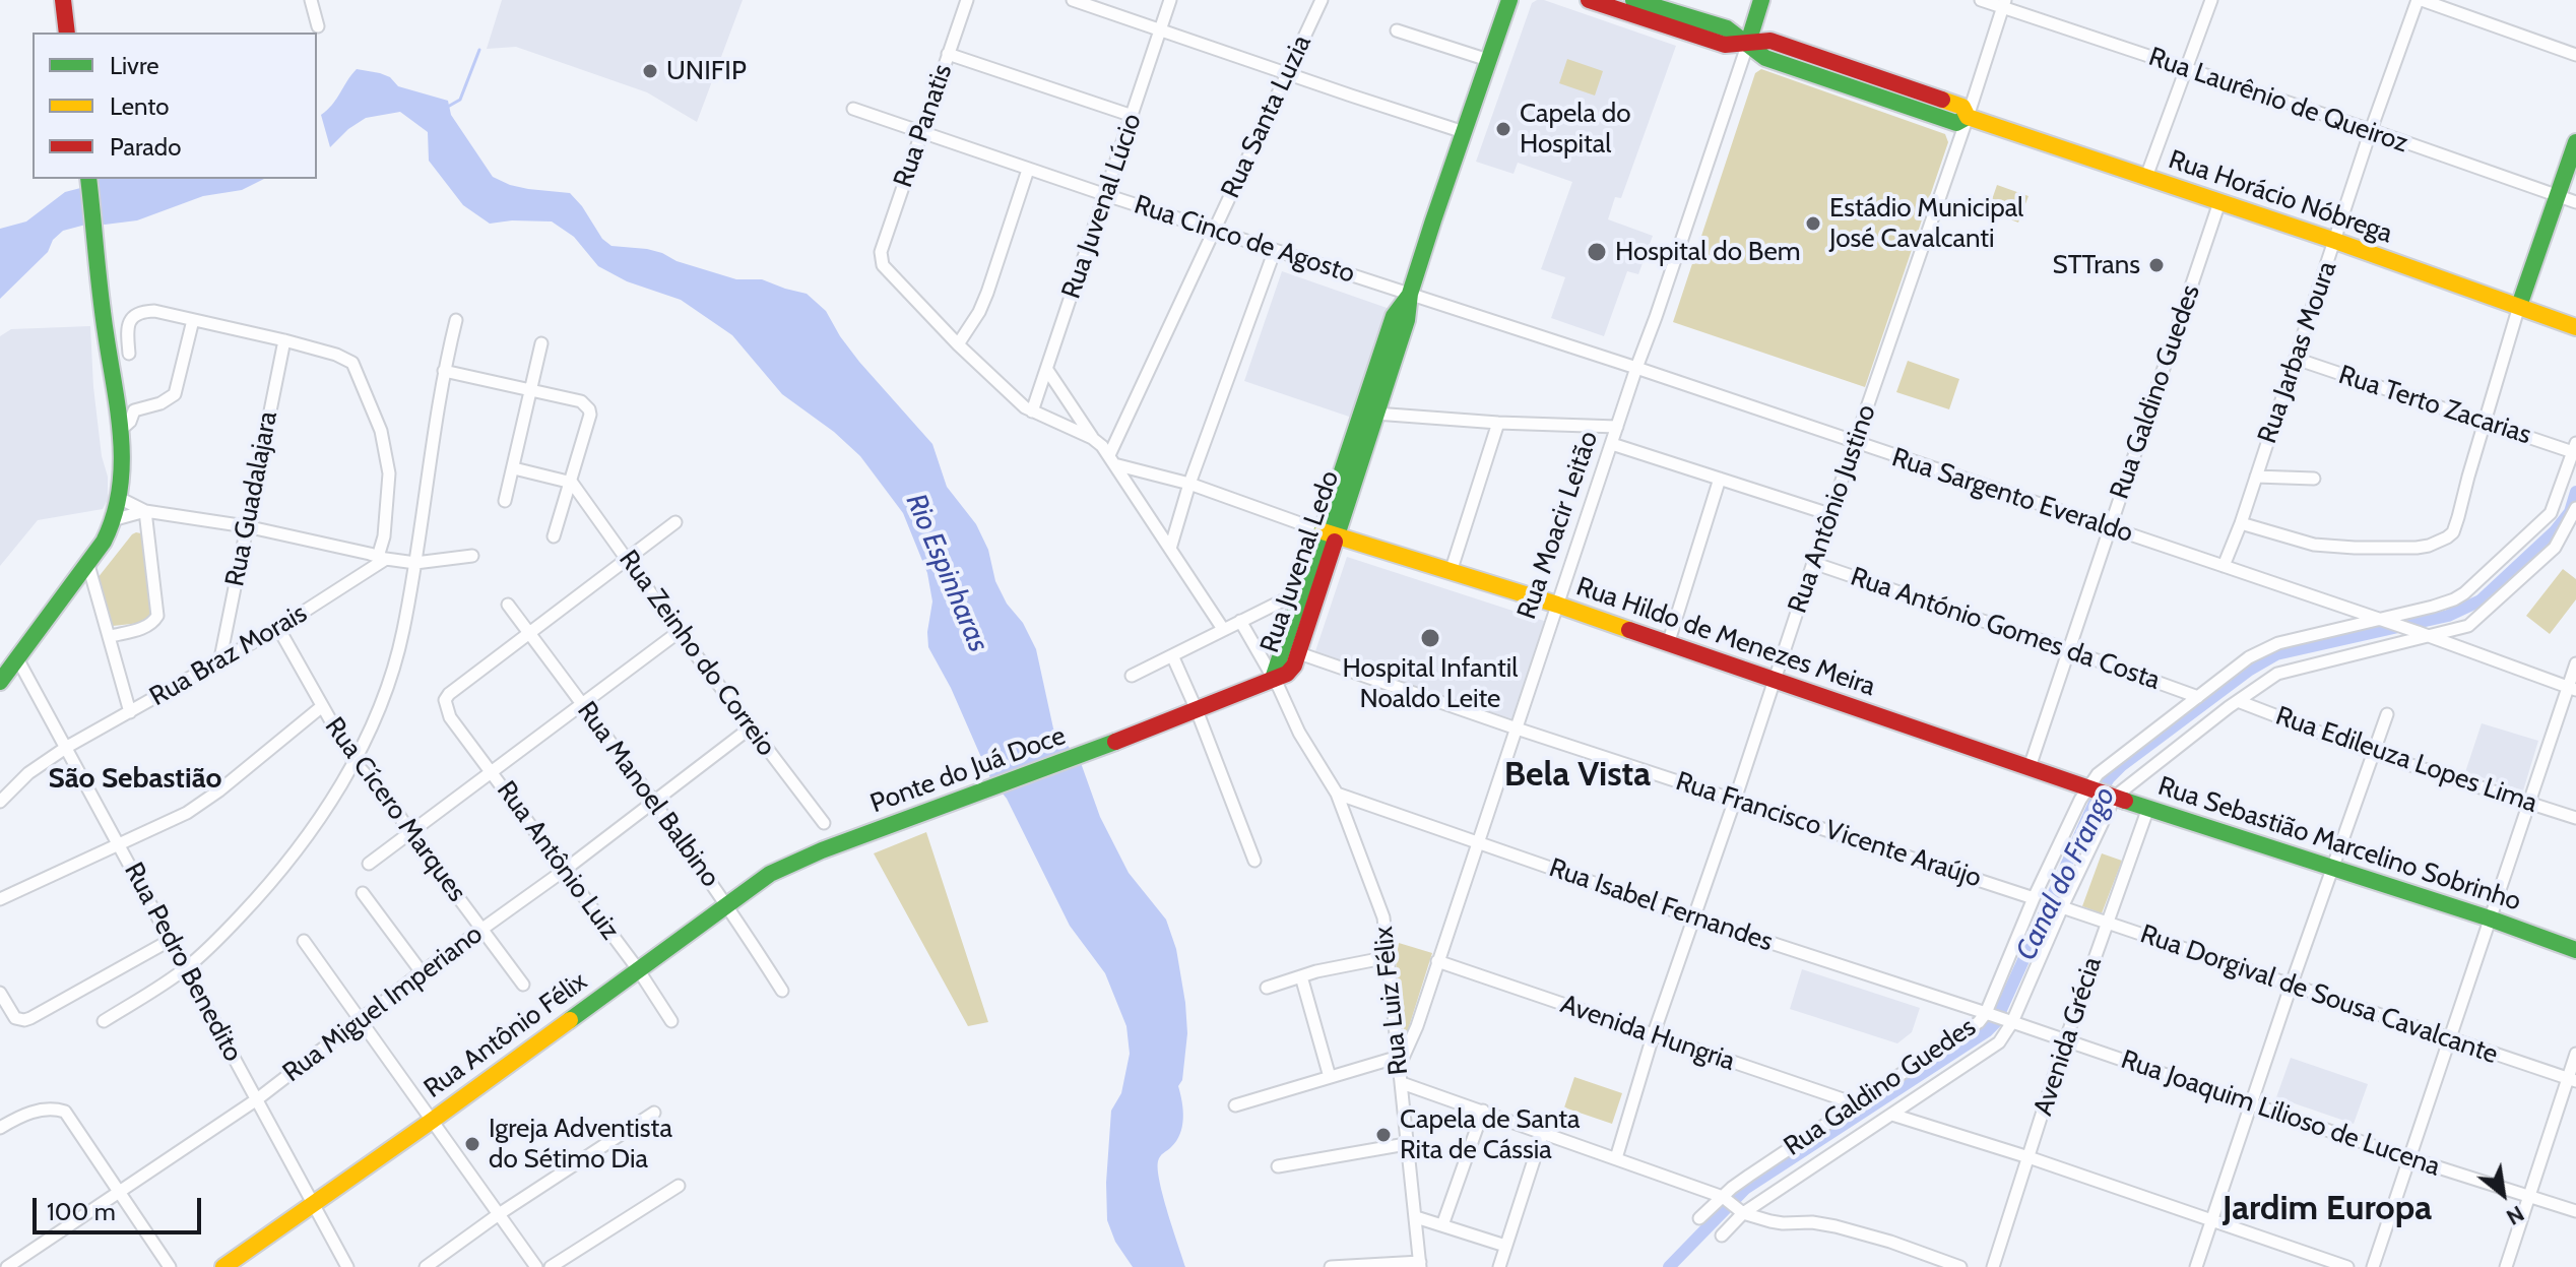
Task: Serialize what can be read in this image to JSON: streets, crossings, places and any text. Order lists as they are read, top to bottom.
{
  "streets": {
    "main road": [
      "Rua Horácio Nóbrega",
      "Rua Moacir Leitão",
      "Rua Juvenal Ledo",
      "Rua Hildo de Menezes Meira",
      "Ponte do Juá Doce",
      "Rua Sebastião Marcelino Sobrinho",
      "Rua Antônio Félix"
    ],
    "street": [
      "Rua Laurênio de Queiroz",
      "Rua Santa Luzia",
      "Rua Panatis",
      "Rua Juvenal Lúcio",
      "Rua Cinco de Agosto",
      "Rua Jarbas Moura",
      "Rua Galdino Guedes",
      "Rua Terto Zacarias",
      "Rua Sargento Everaldo",
      "Rua Guadalajara",
      "Rua Antônio Justino",
      "Rua António Gomes da Costa",
      "Rua Zeinho do Correio",
      "Rua Braz Morais",
      "Rua Edileuza Lopes Lima",
      "Rua Manoel Balbino",
      "Rua Cícero Marques",
      "Rua Francisco Vicente Araújo",
      "Rua Antônio Luiz",
      "Rua Isabel Fernandes",
      "Rua Pedro Benedito",
      "Rua Dorgival de Sousa Cavalcante",
      "Rua Luiz Félix",
      "Rua Miguel Imperiano",
      "Avenida Hungria",
      "Avenida Grécia",
      "Rua Joaquim Lilioso de Lucena"
    ]
  },
  "crossings": [
    ["Rua Laurênio de Queiroz", "Rua Jarbas Moura"],
    ["Rua Laurênio de Queiroz", "Rua Antônio Justino"],
    ["Rua Santa Luzia", "Rua Cinco de Agosto"],
    ["Rua Santa Luzia", "Rua Hildo de Menezes Meira"],
    ["Rua Panatis", "Rua Cinco de Agosto"],
    ["Rua Horácio Nóbrega", "Rua Jarbas Moura"],
    ["Rua Horácio Nóbrega", "Rua Galdino Guedes"],
    ["Rua Horácio Nóbrega", "Rua Antônio Justino"],
    ["Rua Horácio Nóbrega", "Rua Moacir Leitão"],
    ["Rua Juvenal Lúcio", "Rua Cinco de Agosto"],
    ["Rua Cinco de Agosto", "Rua Sargento Everaldo"],
    ["Rua Cinco de Agosto", "Rua Moacir Leitão"],
    ["Rua Cinco de Agosto", "Rua Juvenal Ledo"],
    ["Rua Jarbas Moura", "Rua Terto Zacarias"],
    ["Rua Jarbas Moura", "Rua Sargento Everaldo"],
    ["Rua Galdino Guedes", "Rua Terto Zacarias"],
    ["Rua Galdino Guedes", "Rua Sargento Everaldo"],
    ["Rua Galdino Guedes", "Rua António Gomes da Costa"],
    ["Rua Galdino Guedes", "Rua Hildo de Menezes Meira"],
    ["Rua Galdino Guedes", "Rua Edileuza Lopes Lima"],
    ["Rua Galdino Guedes", "Rua Francisco Vicente Araújo"],
    ["Rua Galdino Guedes", "Rua Sebastião Marcelino Sobrinho"],
    ["Rua Galdino Guedes", "Rua Isabel Fernandes"],
    ["Rua Galdino Guedes", "Rua Dorgival de Sousa Cavalcante"],
    ["Rua Galdino Guedes", "Avenida Hungria"],
    ["Rua Galdino Guedes", "Rua Joaquim Lilioso de Lucena"],
    ["Rua Sargento Everaldo", "Rua Antônio Justino"],
    ["Rua Sargento Everaldo", "Rua Moacir Leitão"],
    ["Rua Guadalajara", "Rua Braz Morais"],
    ["Rua Antônio Justino", "Rua António Gomes da Costa"],
    ["Rua Antônio Justino", "Rua Hildo de Menezes Meira"],
    ["Rua Antônio Justino", "Rua Francisco Vicente Araújo"],
    ["Rua Antônio Justino", "Rua Isabel Fernandes"],
    ["Rua Antônio Justino", "Avenida Hungria"],
    ["Rua Moacir Leitão", "Rua Hildo de Menezes Meira"],
    ["Rua Moacir Leitão", "Rua Francisco Vicente Araújo"],
    ["Rua Moacir Leitão", "Rua Isabel Fernandes"],
    ["Rua Moacir Leitão", "Rua Luiz Félix"],
    ["Rua Moacir Leitão", "Avenida Hungria"],
    ["Rua Juvenal Ledo", "Rua Hildo de Menezes Meira"],
    ["Rua Juvenal Ledo", "Ponte do Juá Doce"],
    ["Rua Juvenal Ledo", "Rua Francisco Vicente Araújo"],
    ["Rua Juvenal Ledo", "Rua Luiz Félix"],
    ["Rua Hildo de Menezes Meira", "Rua Sebastião Marcelino Sobrinho"],
    ["Rua Zeinho do Correio", "Rua Miguel Imperiano"],
    ["Rua Braz Morais", "Rua Cícero Marques"],
    ["Rua Braz Morais", "Rua Pedro Benedito"],
    ["Ponte do Juá Doce", "Rua Luiz Félix"],
    ["Ponte do Juá Doce", "Rua Antônio Félix"],
    ["Rua Manoel Balbino", "Rua Antônio Luiz"],
    ["Rua Manoel Balbino", "Rua Miguel Imperiano"],
    ["Rua Manoel Balbino", "Rua Antônio Félix"],
    ["Rua Cícero Marques", "Rua Miguel Imperiano"],
    ["Rua Sebastião Marcelino Sobrinho", "Avenida Grécia"],
    ["Rua Antônio Luiz", "Rua Miguel Imperiano"],
    ["Rua Antônio Luiz", "Rua Antônio Félix"],
    ["Rua Isabel Fernandes", "Rua Luiz Félix"],
    ["Rua Isabel Fernandes", "Rua Joaquim Lilioso de Lucena"],
    ["Rua Pedro Benedito", "Rua Miguel Imperiano"],
    ["Rua Pedro Benedito", "Rua Antônio Félix"],
    ["Rua Dorgival de Sousa Cavalcante", "Avenida Grécia"],
    ["Avenida Grécia", "Rua Joaquim Lilioso de Lucena"]
  ],
  "districts": ["Bela Vista", "São Sebastião", "Jardim Europa"],
  "water": ["Rio Espinharas", "Canal do Frango"],
  "places": [
    "UNIFIP",
    "Capela do Hospital",
    "Estádio Municipal José Cavalcanti",
    "Hospital do Bem",
    "STTrans",
    "Hospital Infantil Noaldo Leite",
    "Capela de Santa Rita de Cássia",
    "Igreja Adventista do Sétimo Dia"
  ],
  "legend": ["Livre", "Lento", "Parado"],
  "scale_bar": "100 m",
  "north": "bottom right"
}
